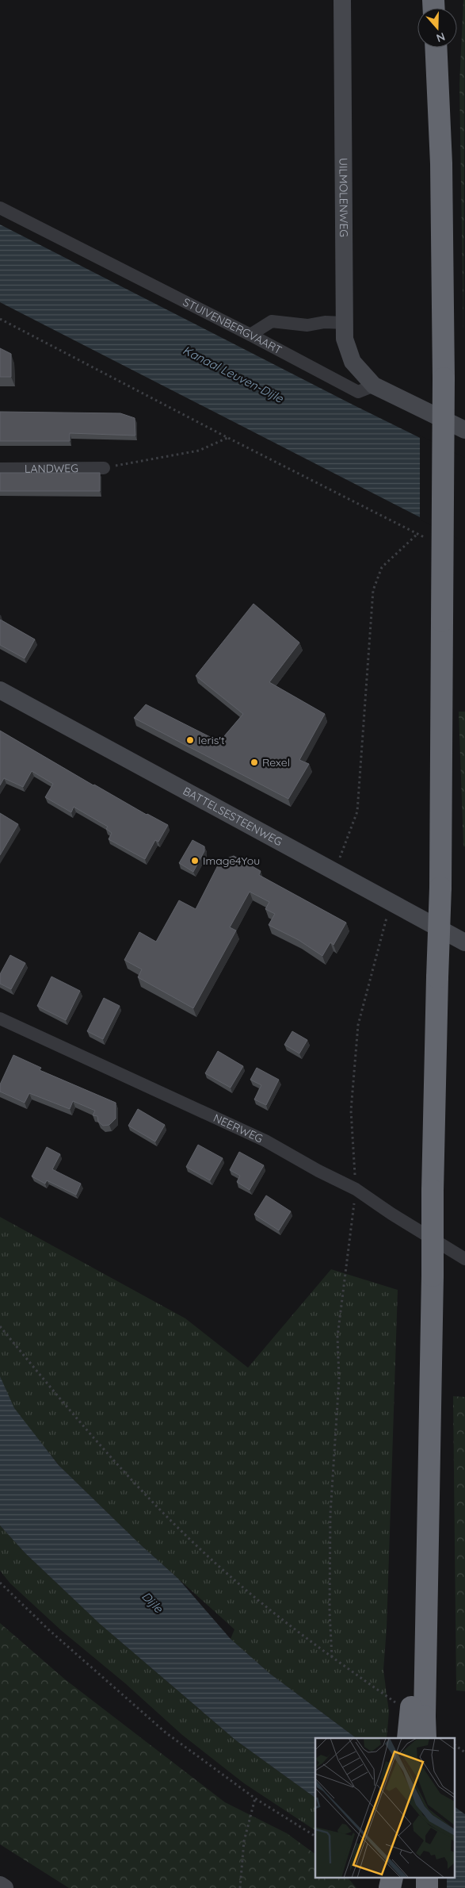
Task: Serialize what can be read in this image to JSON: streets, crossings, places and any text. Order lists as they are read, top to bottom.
{
  "streets": {
    "main road": ["UILMOLENWEG", "BATTELSESTEENWEG"],
    "street": ["STUIVENBERGVAART", "LANDWEG", "NEERWEG"]
  },
  "crossings": [
    ["UILMOLENWEG", "STUIVENBERGVAART"]
  ],
  "water": ["Kanaal Leuven-Dijle", "Dijle"],
  "places": ["Ieris't", "Rexel", "Image4You"],
  "north": "bottom"
}
